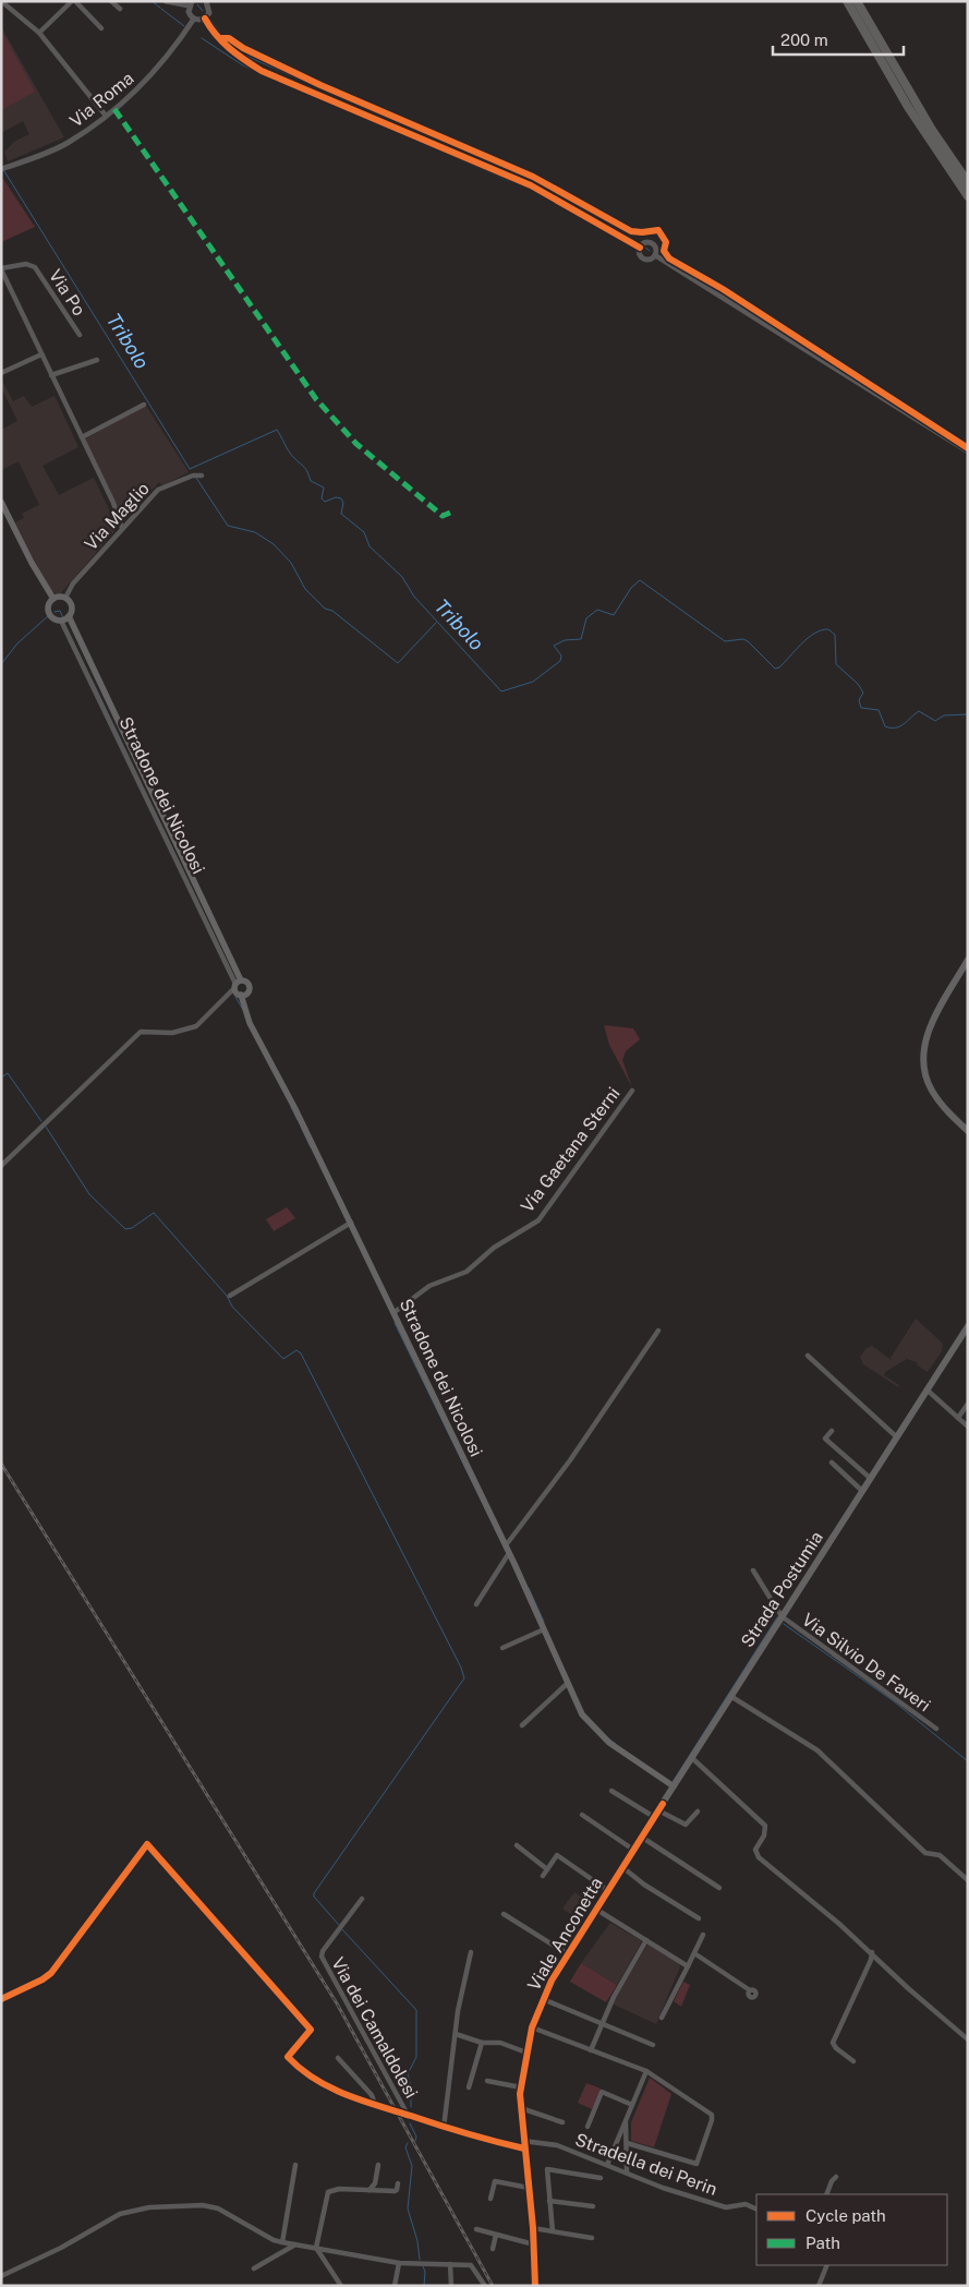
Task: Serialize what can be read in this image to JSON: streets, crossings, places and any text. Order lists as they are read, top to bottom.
{
  "streets": {
    "main road": ["Stradone dei Nicolosi", "Strada Postumia", "Viale Anconetta"],
    "street": [
      "Via Roma",
      "Via Po",
      "Via Maglio",
      "Via Gaetana Sterni",
      "Via Silvio De Faveri",
      "Via dei Camaldolesi",
      "Stradella dei Perin"
    ]
  },
  "crossings": [
    ["Via Maglio", "Stradone dei Nicolosi"],
    ["Stradone dei Nicolosi", "Via Gaetana Sterni"],
    ["Stradone dei Nicolosi", "Strada Postumia"],
    ["Stradone dei Nicolosi", "Viale Anconetta"],
    ["Strada Postumia", "Via Silvio De Faveri"],
    ["Strada Postumia", "Viale Anconetta"],
    ["Viale Anconetta", "Via dei Camaldolesi"],
    ["Viale Anconetta", "Stradella dei Perin"],
    ["Via dei Camaldolesi", "Stradella dei Perin"]
  ],
  "water": ["Tribolo"],
  "legend": ["Cycle path", "Path"],
  "scale_bar": "200 m"
}
